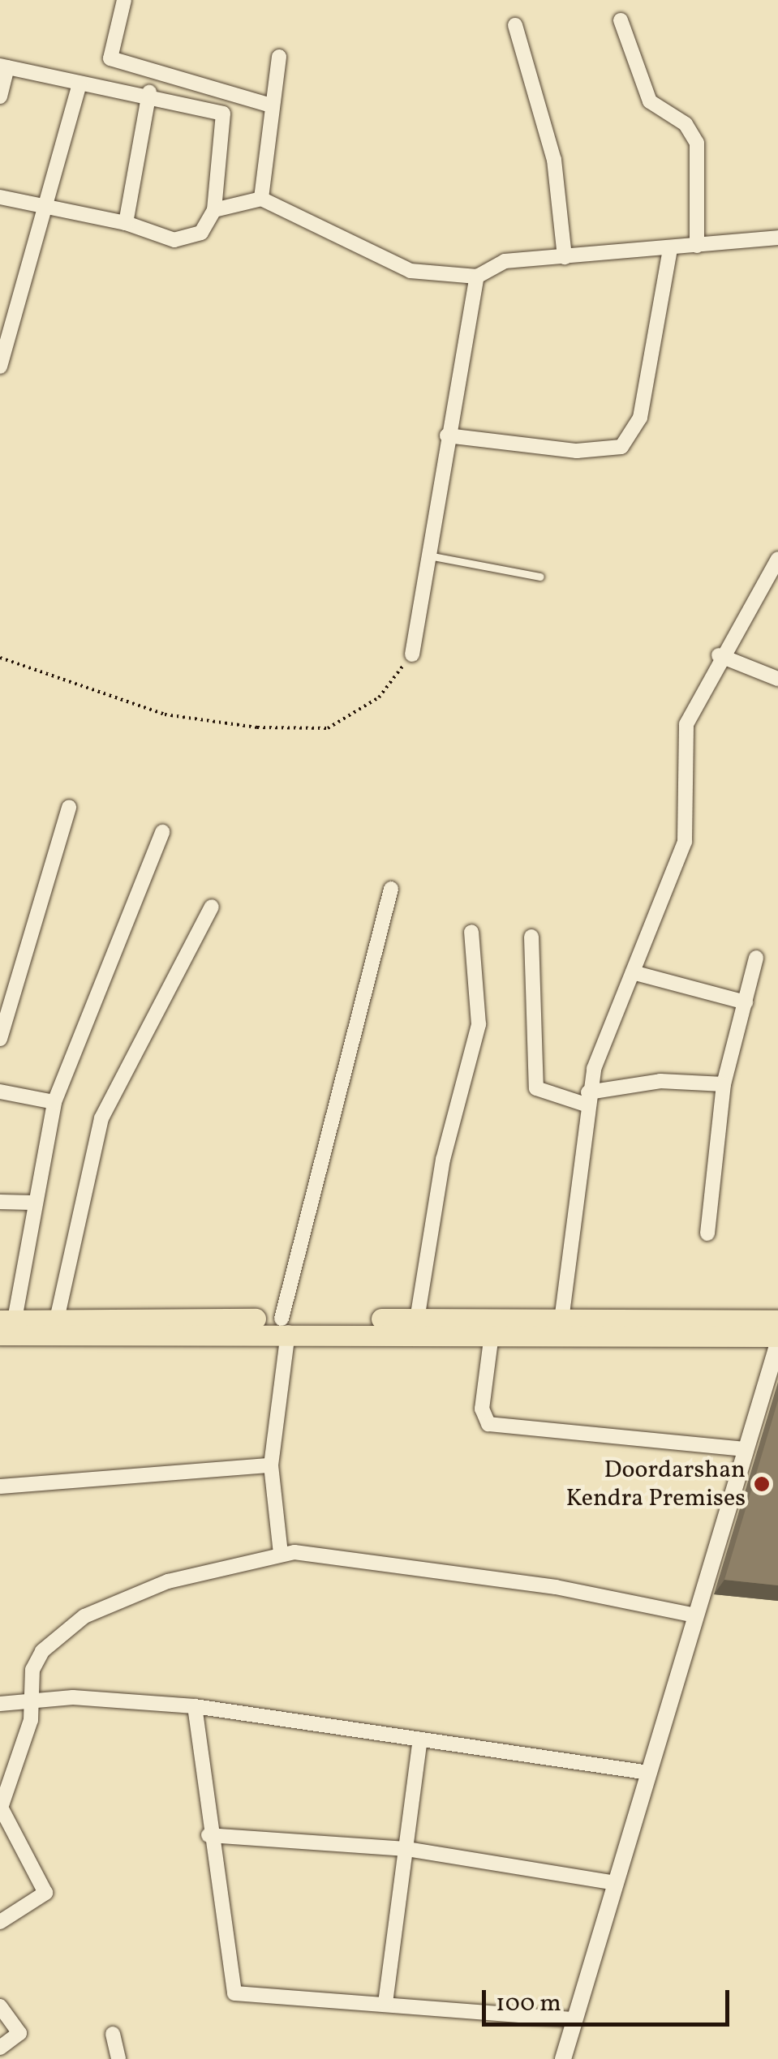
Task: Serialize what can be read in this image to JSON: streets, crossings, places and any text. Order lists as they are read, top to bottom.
{
  "places": ["Doordarshan Kendra Premises"],
  "scale_bar": "100 m"
}
